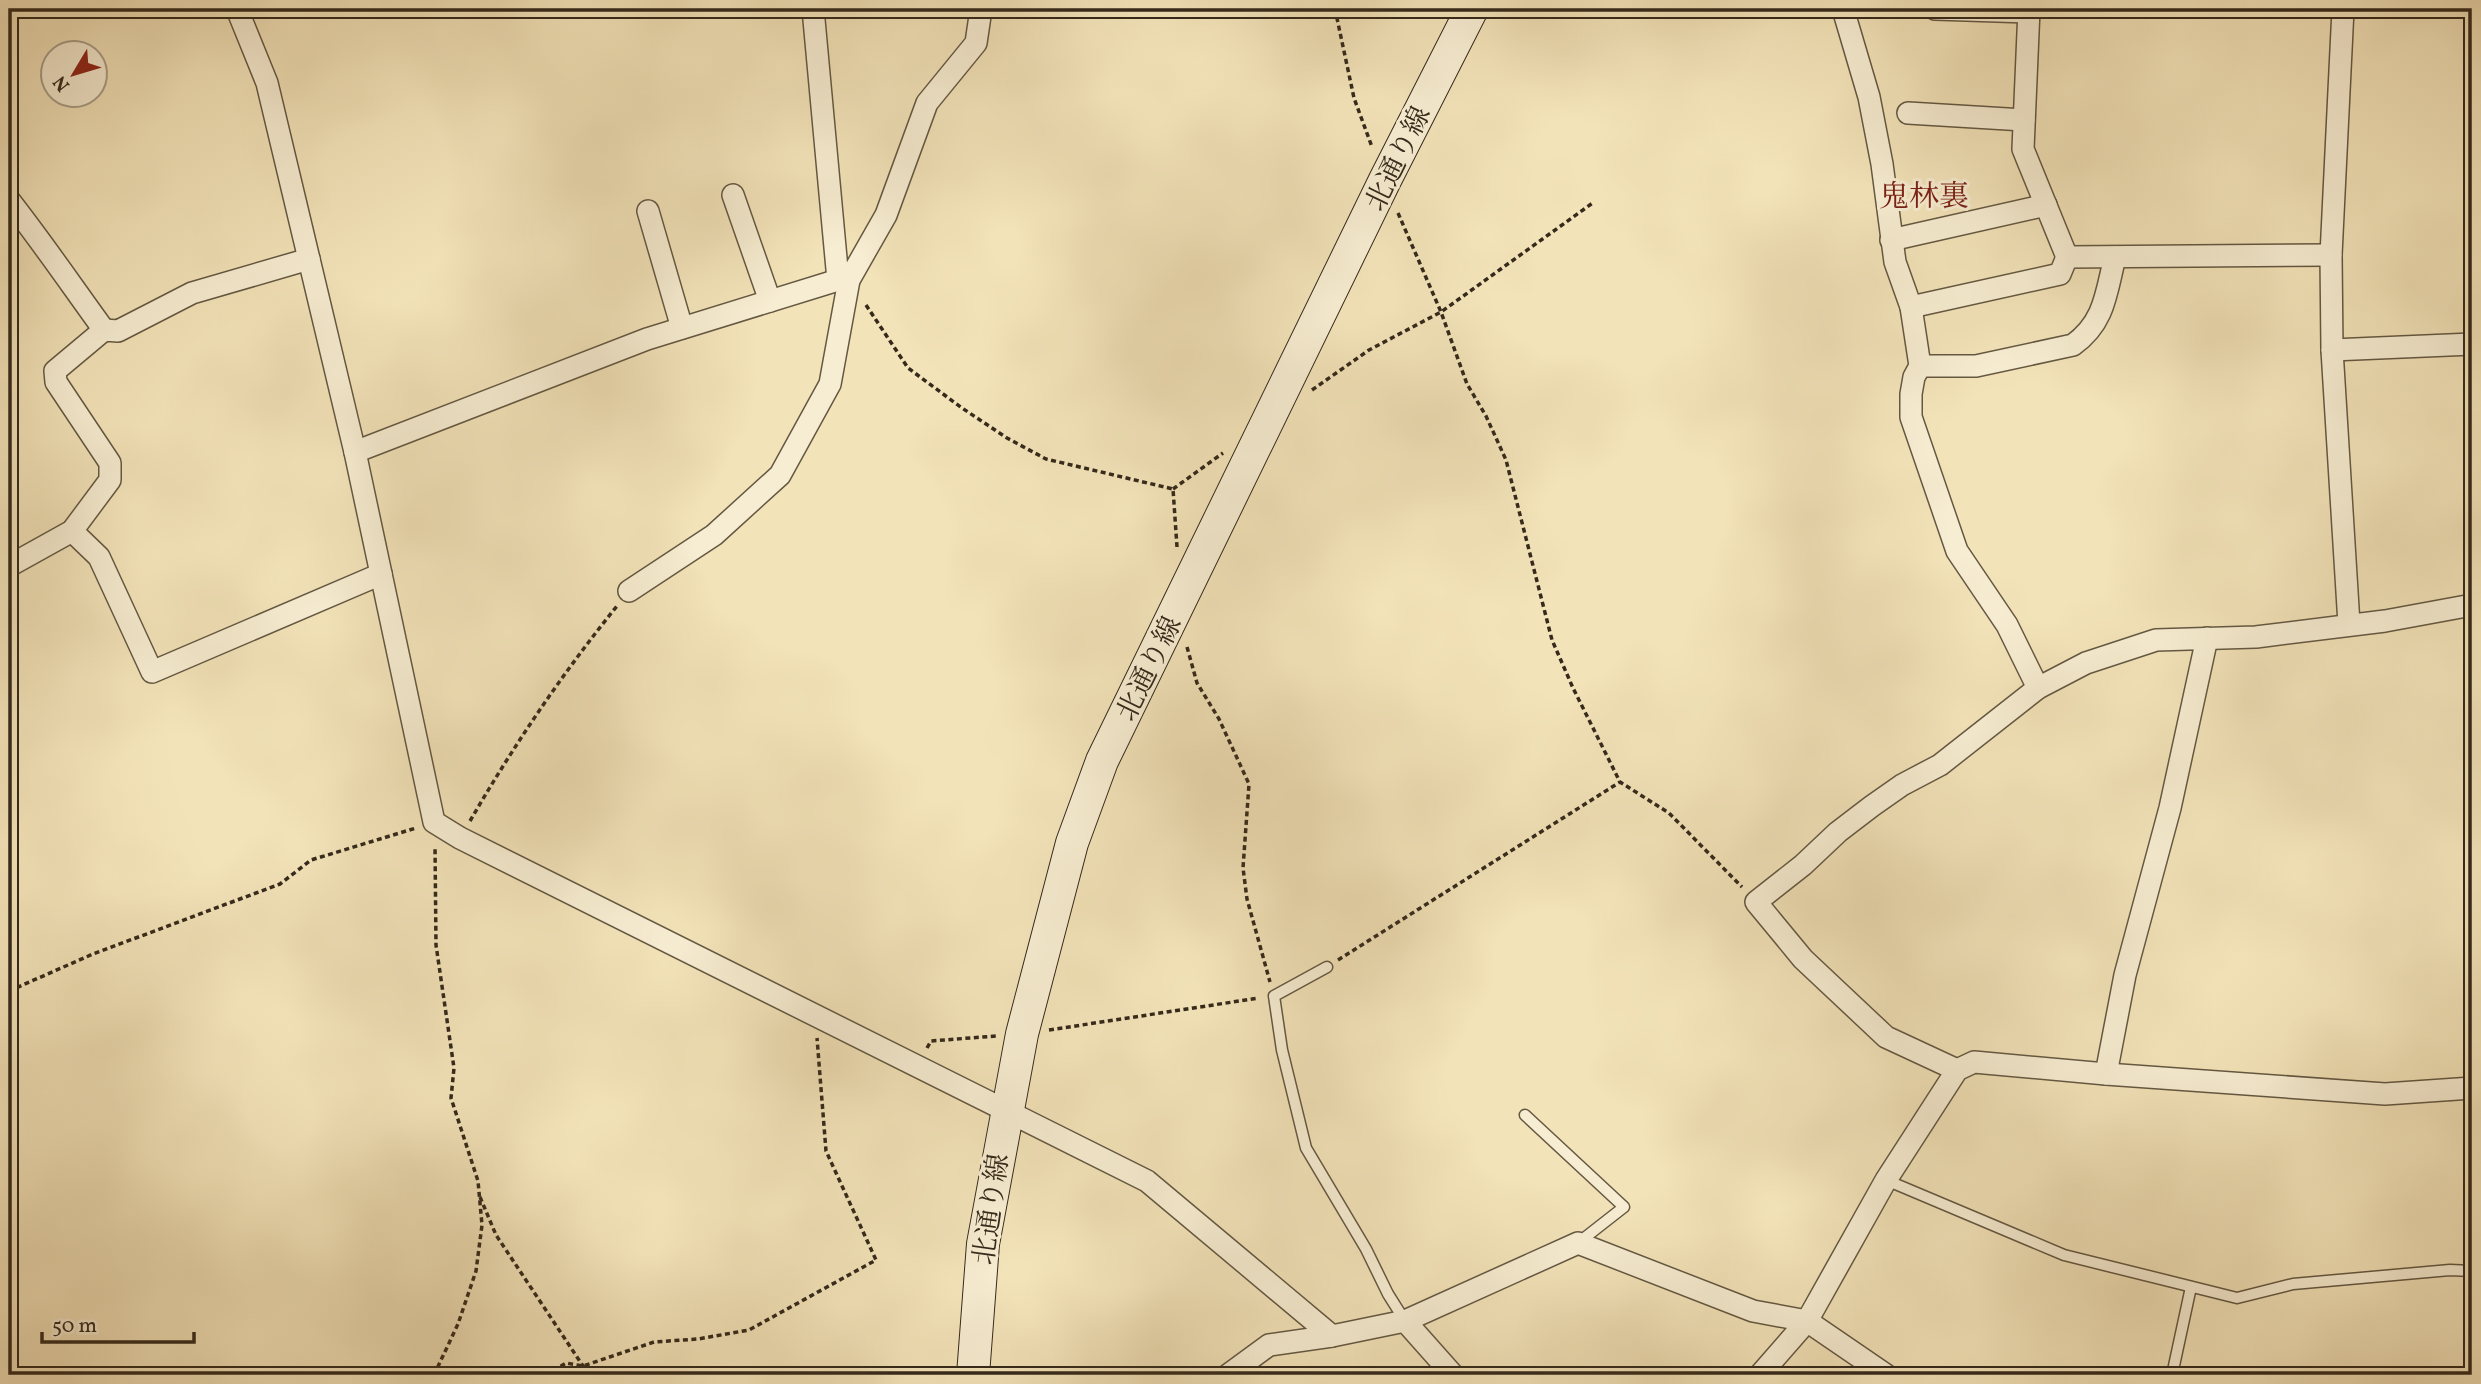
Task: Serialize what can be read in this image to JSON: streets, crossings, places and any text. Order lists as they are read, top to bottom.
{
  "streets": {
    "street": ["北通り線"]
  },
  "districts": ["鬼林裏"],
  "scale_bar": "50 m",
  "north": "bottom left"
}
